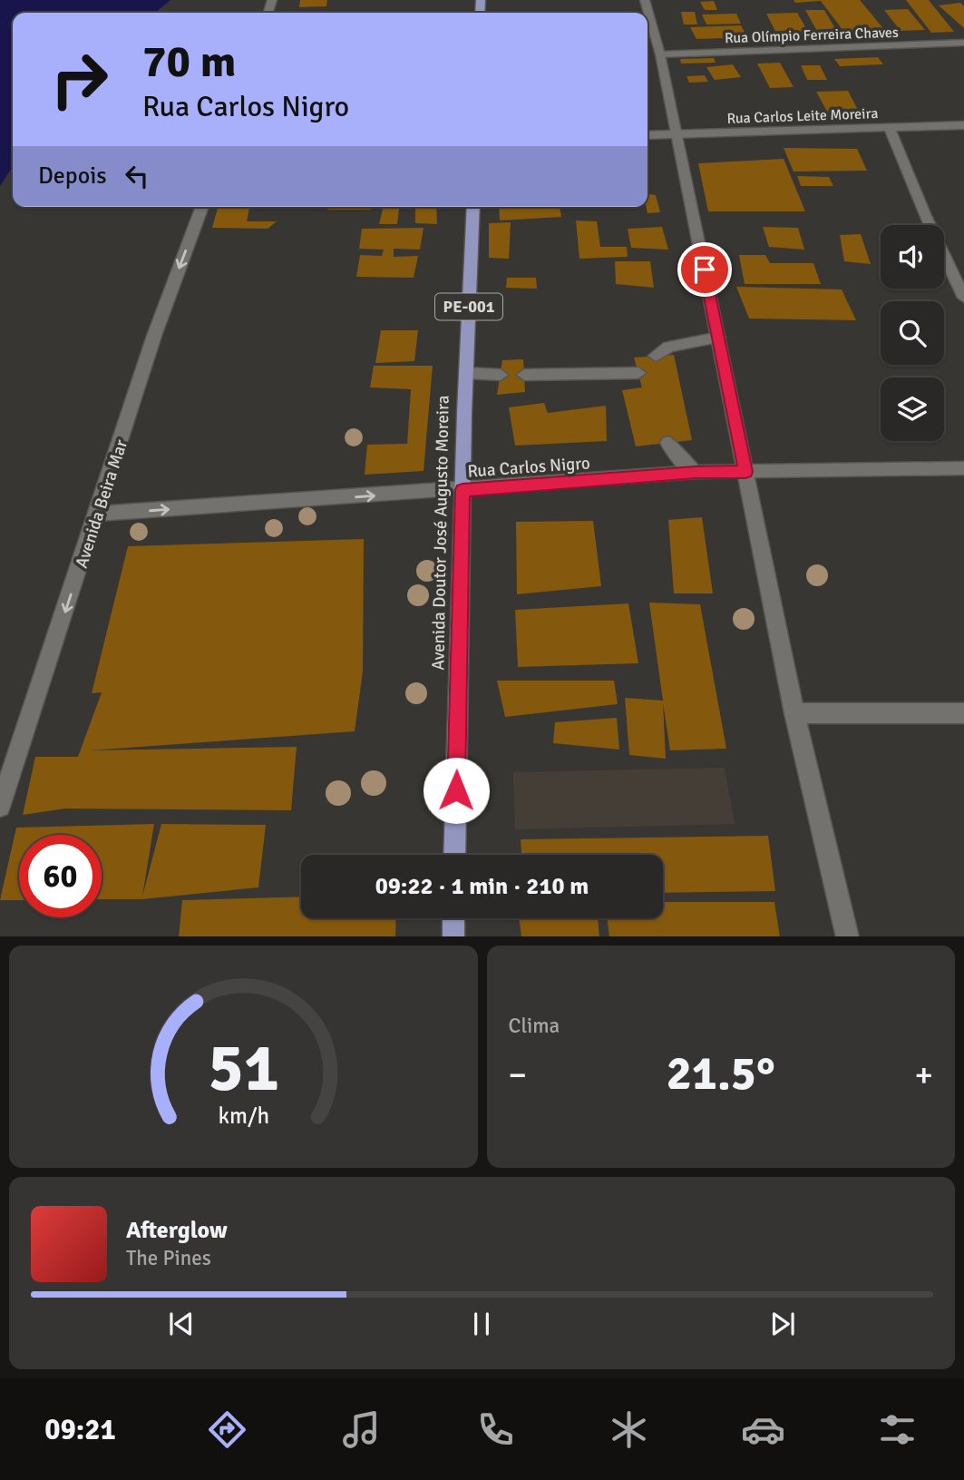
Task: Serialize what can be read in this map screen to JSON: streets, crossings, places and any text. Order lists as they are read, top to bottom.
{
  "streets": {
    "main road": ["PE-001", "Avenida Doutor José Augusto Moreira"],
    "street": [
      "Rua Olímpio Ferreira Chaves",
      "Rua Carlos Leite Moreira",
      "Rua Carlos Nigro",
      "Avenida Beira Mar"
    ]
  },
  "crossings": [
    ["Rua Carlos Nigro", "Avenida Beira Mar"],
    ["Rua Carlos Nigro", "Avenida Doutor José Augusto Moreira"]
  ],
  "one_way": ["Rua Carlos Nigro", "Avenida Beira Mar"],
  "page": {
    "turn": ["70 m", "Rua Carlos Nigro"],
    "then": "Depois",
    "limit": "60",
    "trip": "09:22 · 1 min · 210 m",
    "tile": "Clima",
    "heat": ["−", "21.5°", "+"],
    "song": ["Afterglow", "The Pines"],
    "tabs": "09:21",
    "gauge": ["51", "km/h"]
  }
}
